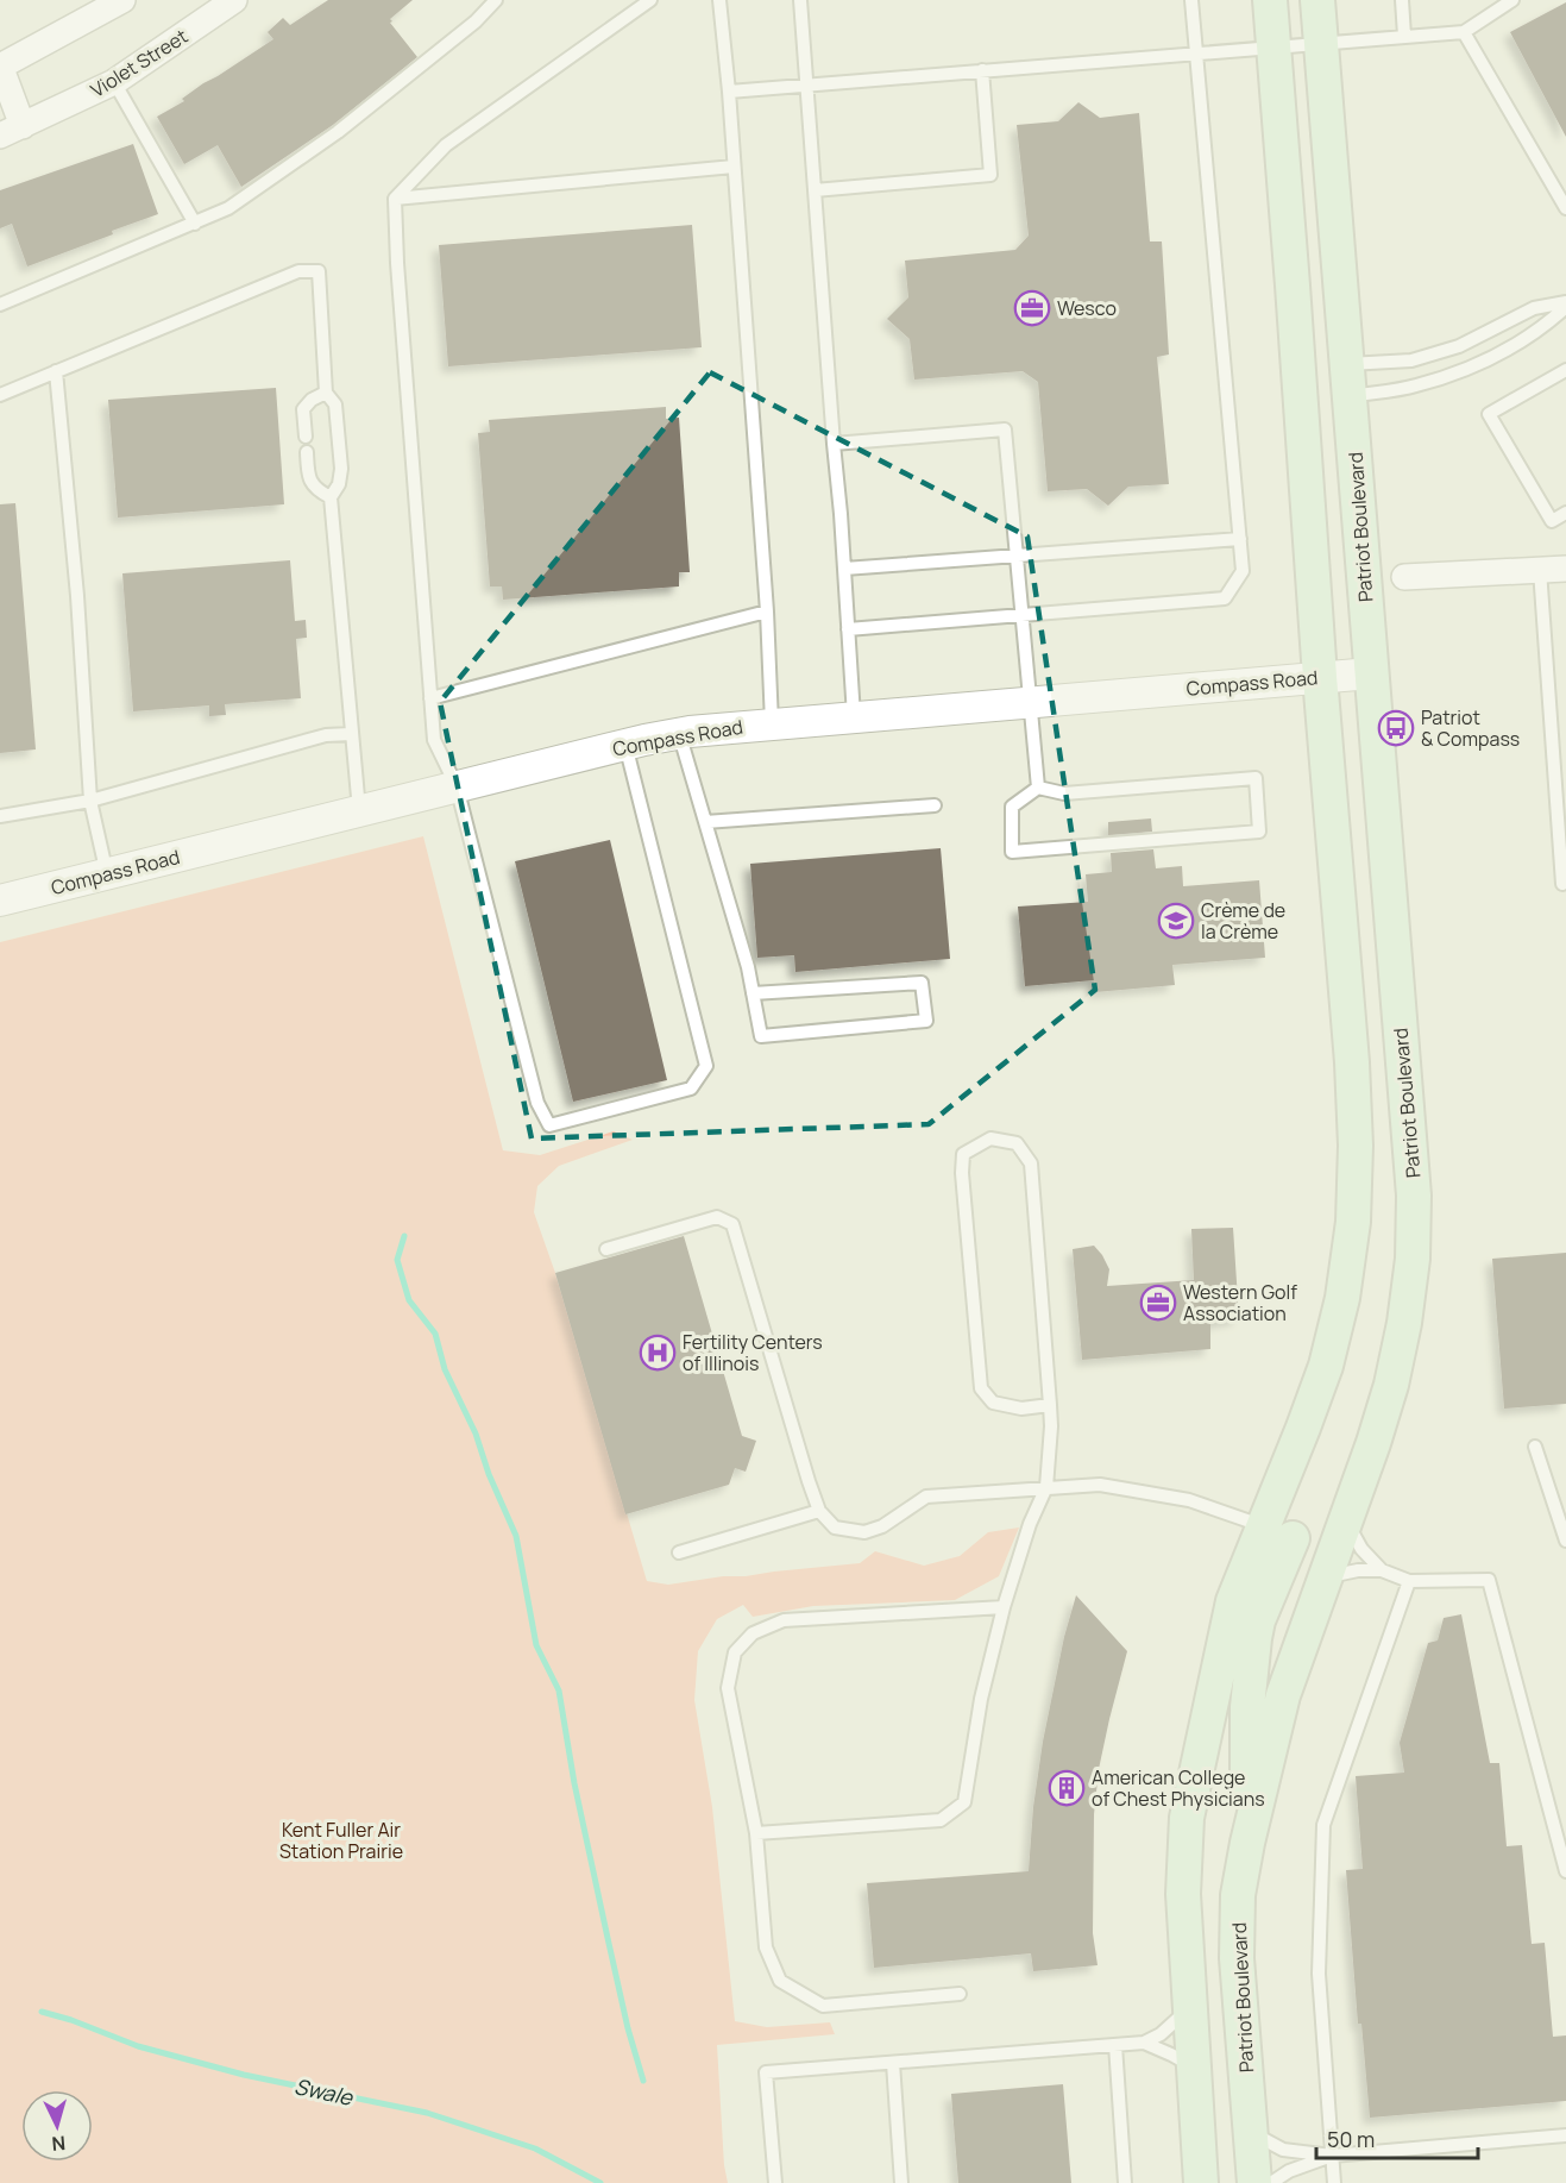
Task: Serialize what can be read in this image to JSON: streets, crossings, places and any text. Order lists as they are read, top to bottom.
{
  "streets": {
    "main road": ["Patriot Boulevard"],
    "street": ["Violet Street", "Compass Road"]
  },
  "crossings": [
    ["Patriot Boulevard", "Compass Road"]
  ],
  "water": ["Swale"],
  "parks": ["Kent Fuller Air Station Prairie"],
  "places": {
    "office": ["Wesco", "Western Golf Association"],
    "bus stop": ["Patriot & Compass"],
    "school or university": ["Crème de la Crème"],
    "hospital": ["Fertility Centers of Illinois"],
    "building": ["American College of Chest Physicians"]
  },
  "scale_bar": "50 m",
  "north": "bottom"
}
